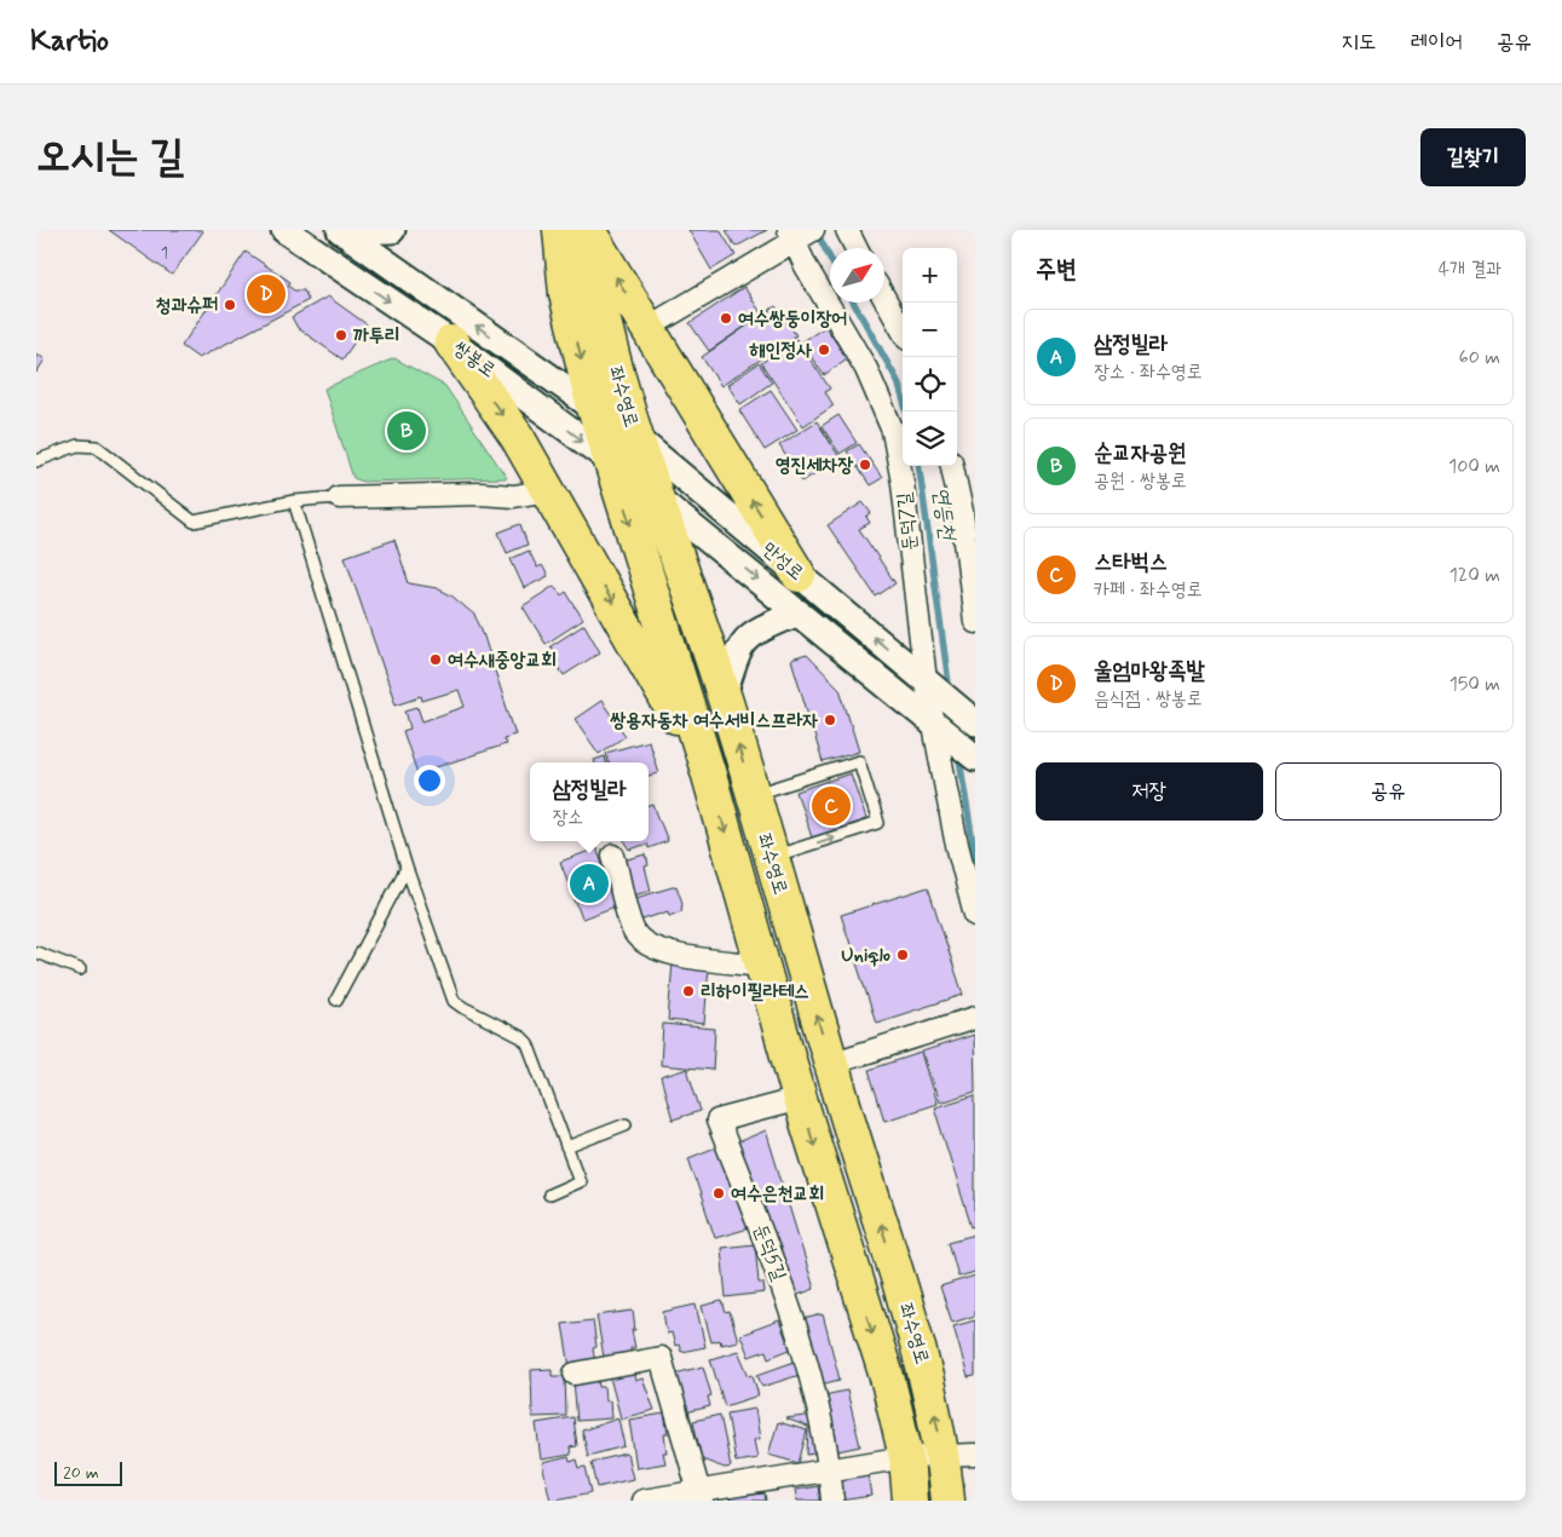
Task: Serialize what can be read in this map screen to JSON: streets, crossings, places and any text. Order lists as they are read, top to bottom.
{
  "streets": {
    "main road": ["좌수영로"],
    "street": [
      "쌍봉로",
      "둔덕7길",
      "만성로",
      "둔덕5길"
    ]
  },
  "crossings": [
    ["쌍봉로", "좌수영로"],
    ["쌍봉로", "만성로"],
    ["좌수영로", "만성로"],
    ["좌수영로", "둔덕5길"],
    ["둔덕7길", "만성로"]
  ],
  "water": ["연등천"],
  "places": [
    "청과슈퍼",
    "여수쌍둥이장어",
    "까투리",
    "해인정사",
    "영진세차장",
    "여수새중앙교회",
    "쌍용자동차 여수서비스프라자",
    "Uniqlo",
    "리하이필라테스",
    "여수은천교회"
  ],
  "house_numbers": ["1"],
  "scale_bar": "20 m",
  "north": "top right",
  "page": {
    "header": "Kartio",
    "nav": ["지도", "레이어", "공유"],
    "buttons": [
      "길찾기",
      ["저장", "공유"]
    ],
    "title": "오시는 길",
    "heading": ["주변", "4개 결과"],
    "map_buttons": ["+", "−"],
    "pins": [
      "D",
      "B",
      "C",
      "A"
    ],
    "list": [
      {
        "mark": "A",
        "name": "삼정빌라",
        "note": "장소 · 좌수영로",
        "value": "60 m"
      },
      {
        "mark": "B",
        "name": "순교자공원",
        "note": "공원 · 쌍봉로",
        "value": "100 m"
      },
      {
        "mark": "C",
        "name": "스타벅스",
        "note": "카페 · 좌수영로",
        "value": "120 m"
      },
      {
        "mark": "D",
        "name": "울엄마왕족발",
        "note": "음식점 · 쌍봉로",
        "value": "150 m"
      }
    ],
    "popup": ["삼정빌라", "장소"],
    "scale": "20 m"
  }
}
